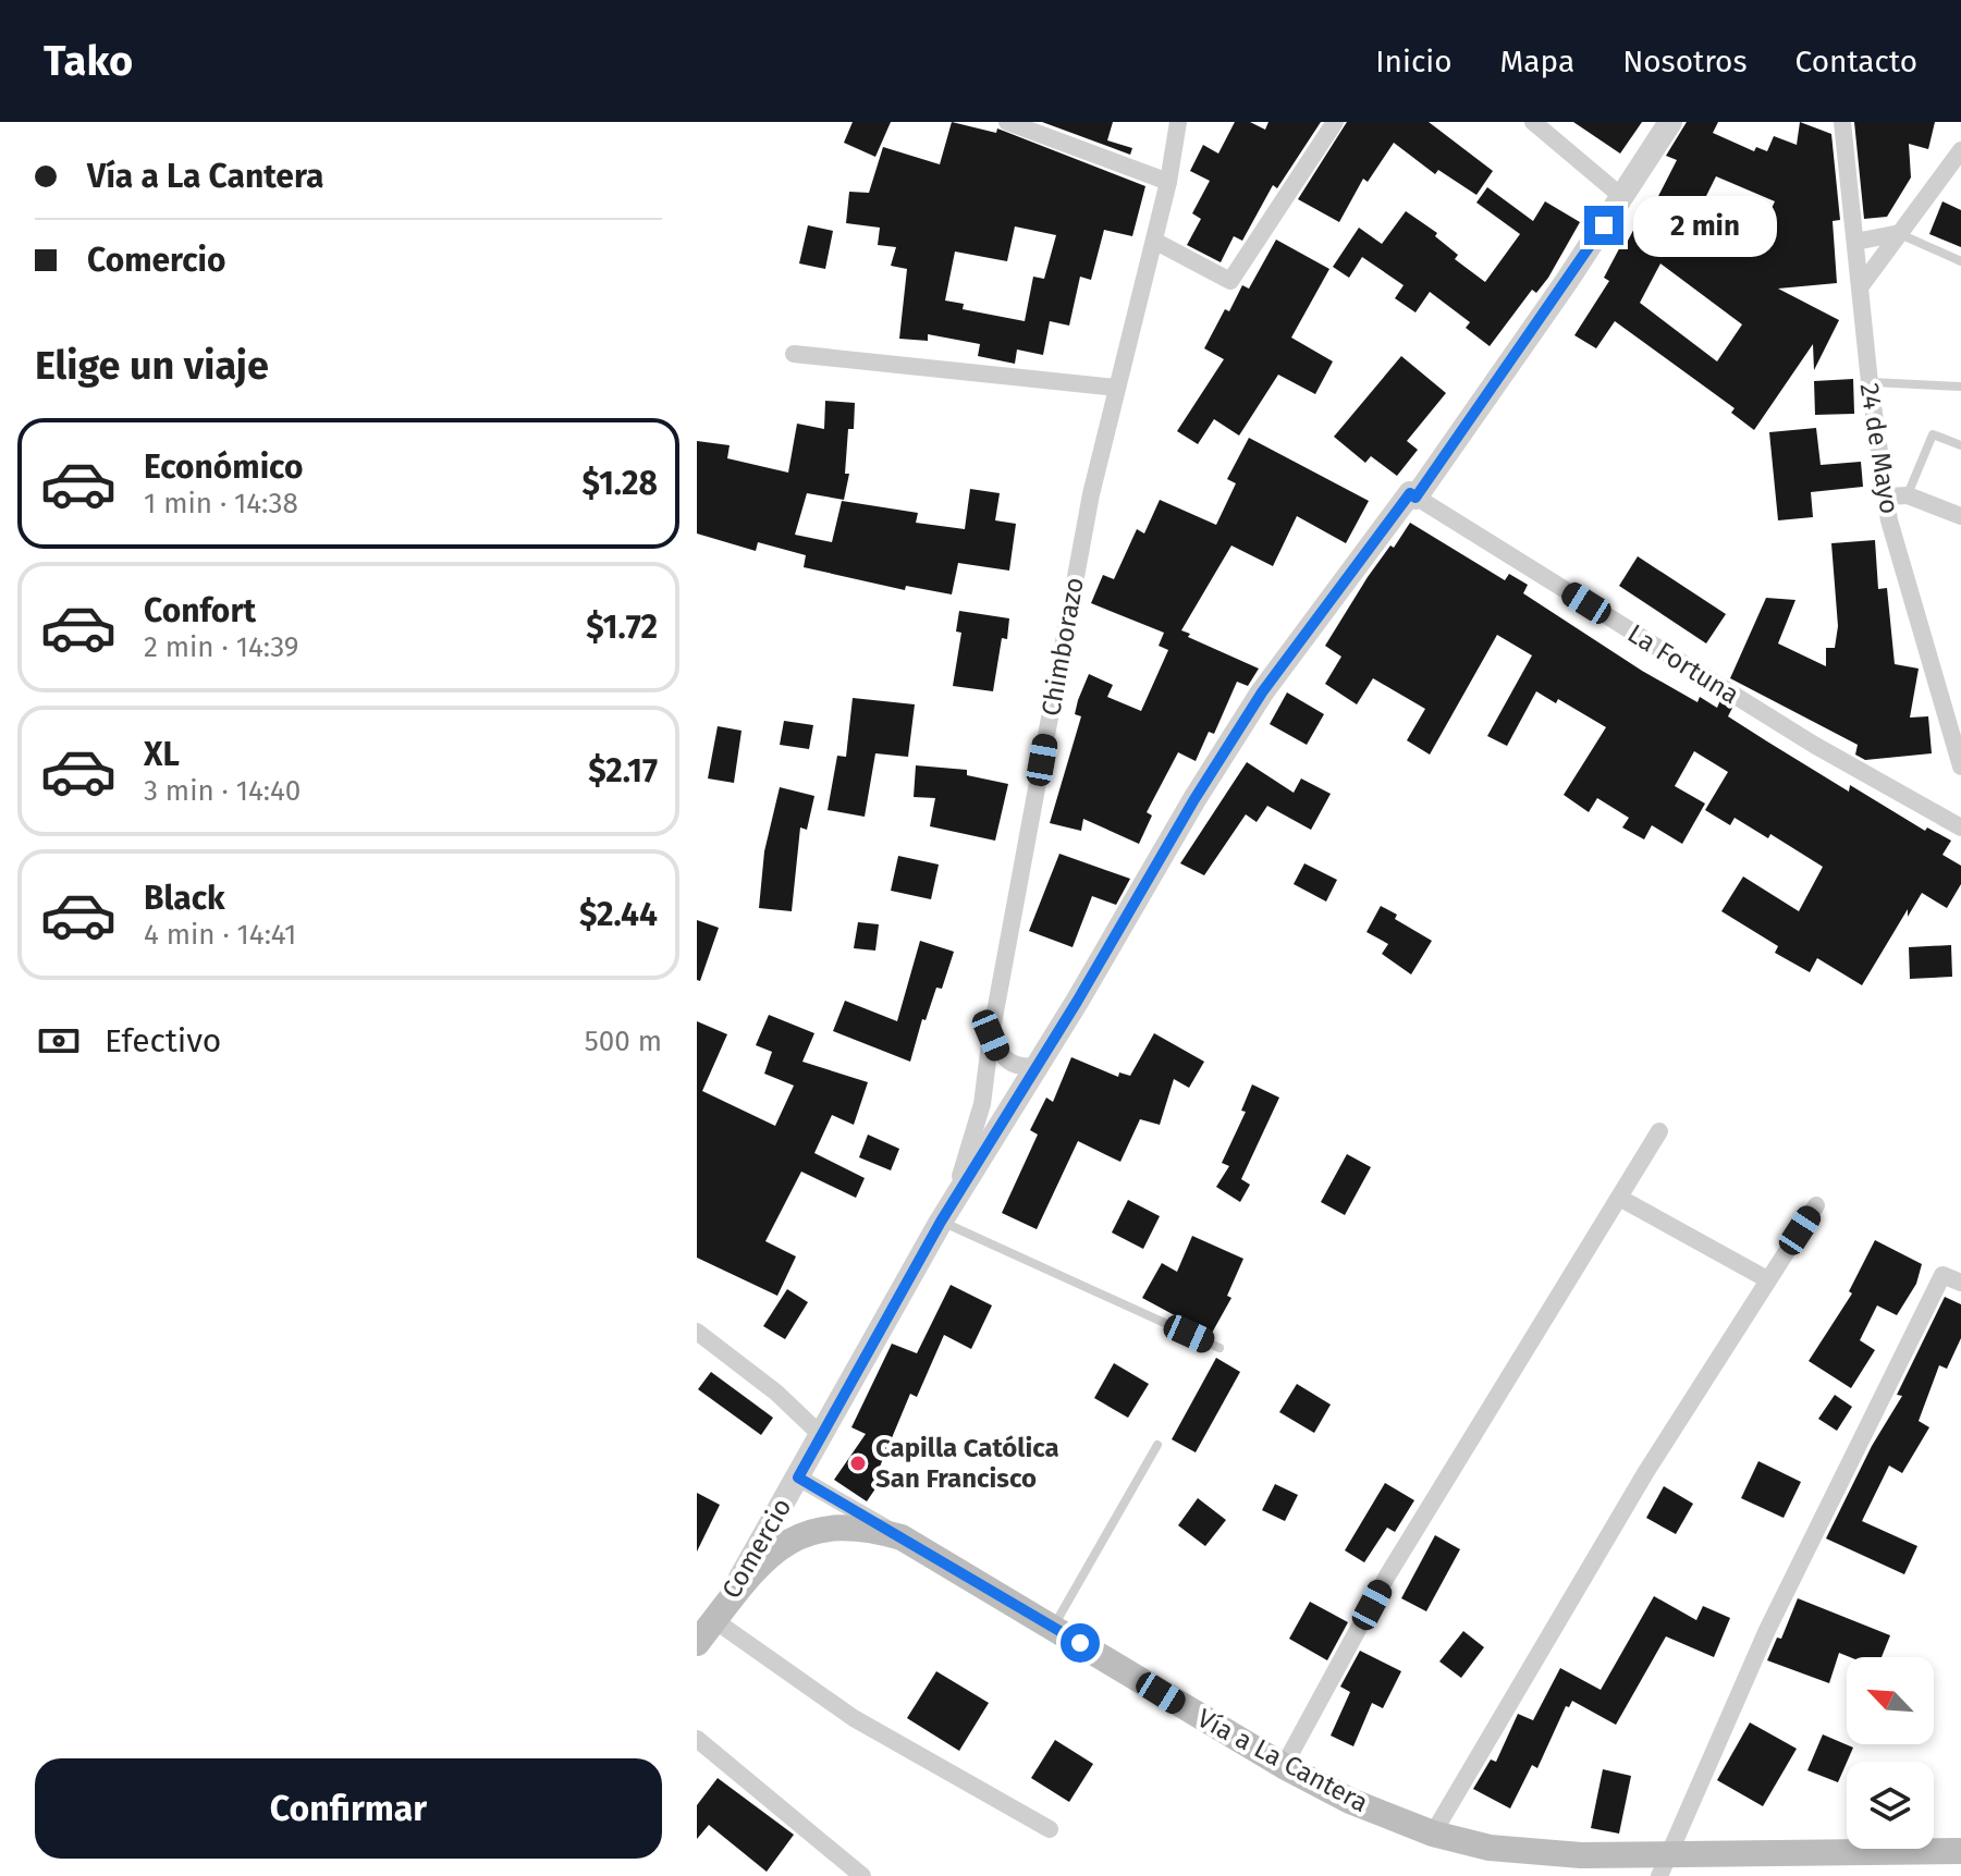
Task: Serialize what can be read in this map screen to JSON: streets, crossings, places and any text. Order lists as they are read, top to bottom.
{
  "streets": {
    "main road": ["Vía a La Cantera"],
    "street": [
      "24 de Mayo",
      "Chimborazo",
      "La Fortuna",
      "Comercio"
    ]
  },
  "crossings": [
    ["Chimborazo", "Comercio"],
    ["La Fortuna", "Comercio"],
    ["Comercio", "Vía a La Cantera"]
  ],
  "places": ["Capilla Católica San Francisco"],
  "north": "top left",
  "page": {
    "header": "Tako",
    "nav": [
      "Inicio",
      "Mapa",
      "Nosotros",
      "Contacto"
    ],
    "banner": ["Vía a La Cantera", "Comercio"],
    "bubble": "2 min",
    "heading": "Elige un viaje",
    "list": [
      {
        "name": "Económico",
        "note": "1 min · 14:38",
        "value": "$1.28"
      },
      {
        "name": "Confort",
        "note": "2 min · 14:39",
        "value": "$1.72"
      },
      {
        "name": "XL",
        "note": "3 min · 14:40",
        "value": "$2.17"
      },
      {
        "name": "Black",
        "note": "4 min · 14:41",
        "value": "$2.44"
      }
    ],
    "pay": ["Efectivo", "500 m"],
    "buttons": "Confirmar"
  }
}
